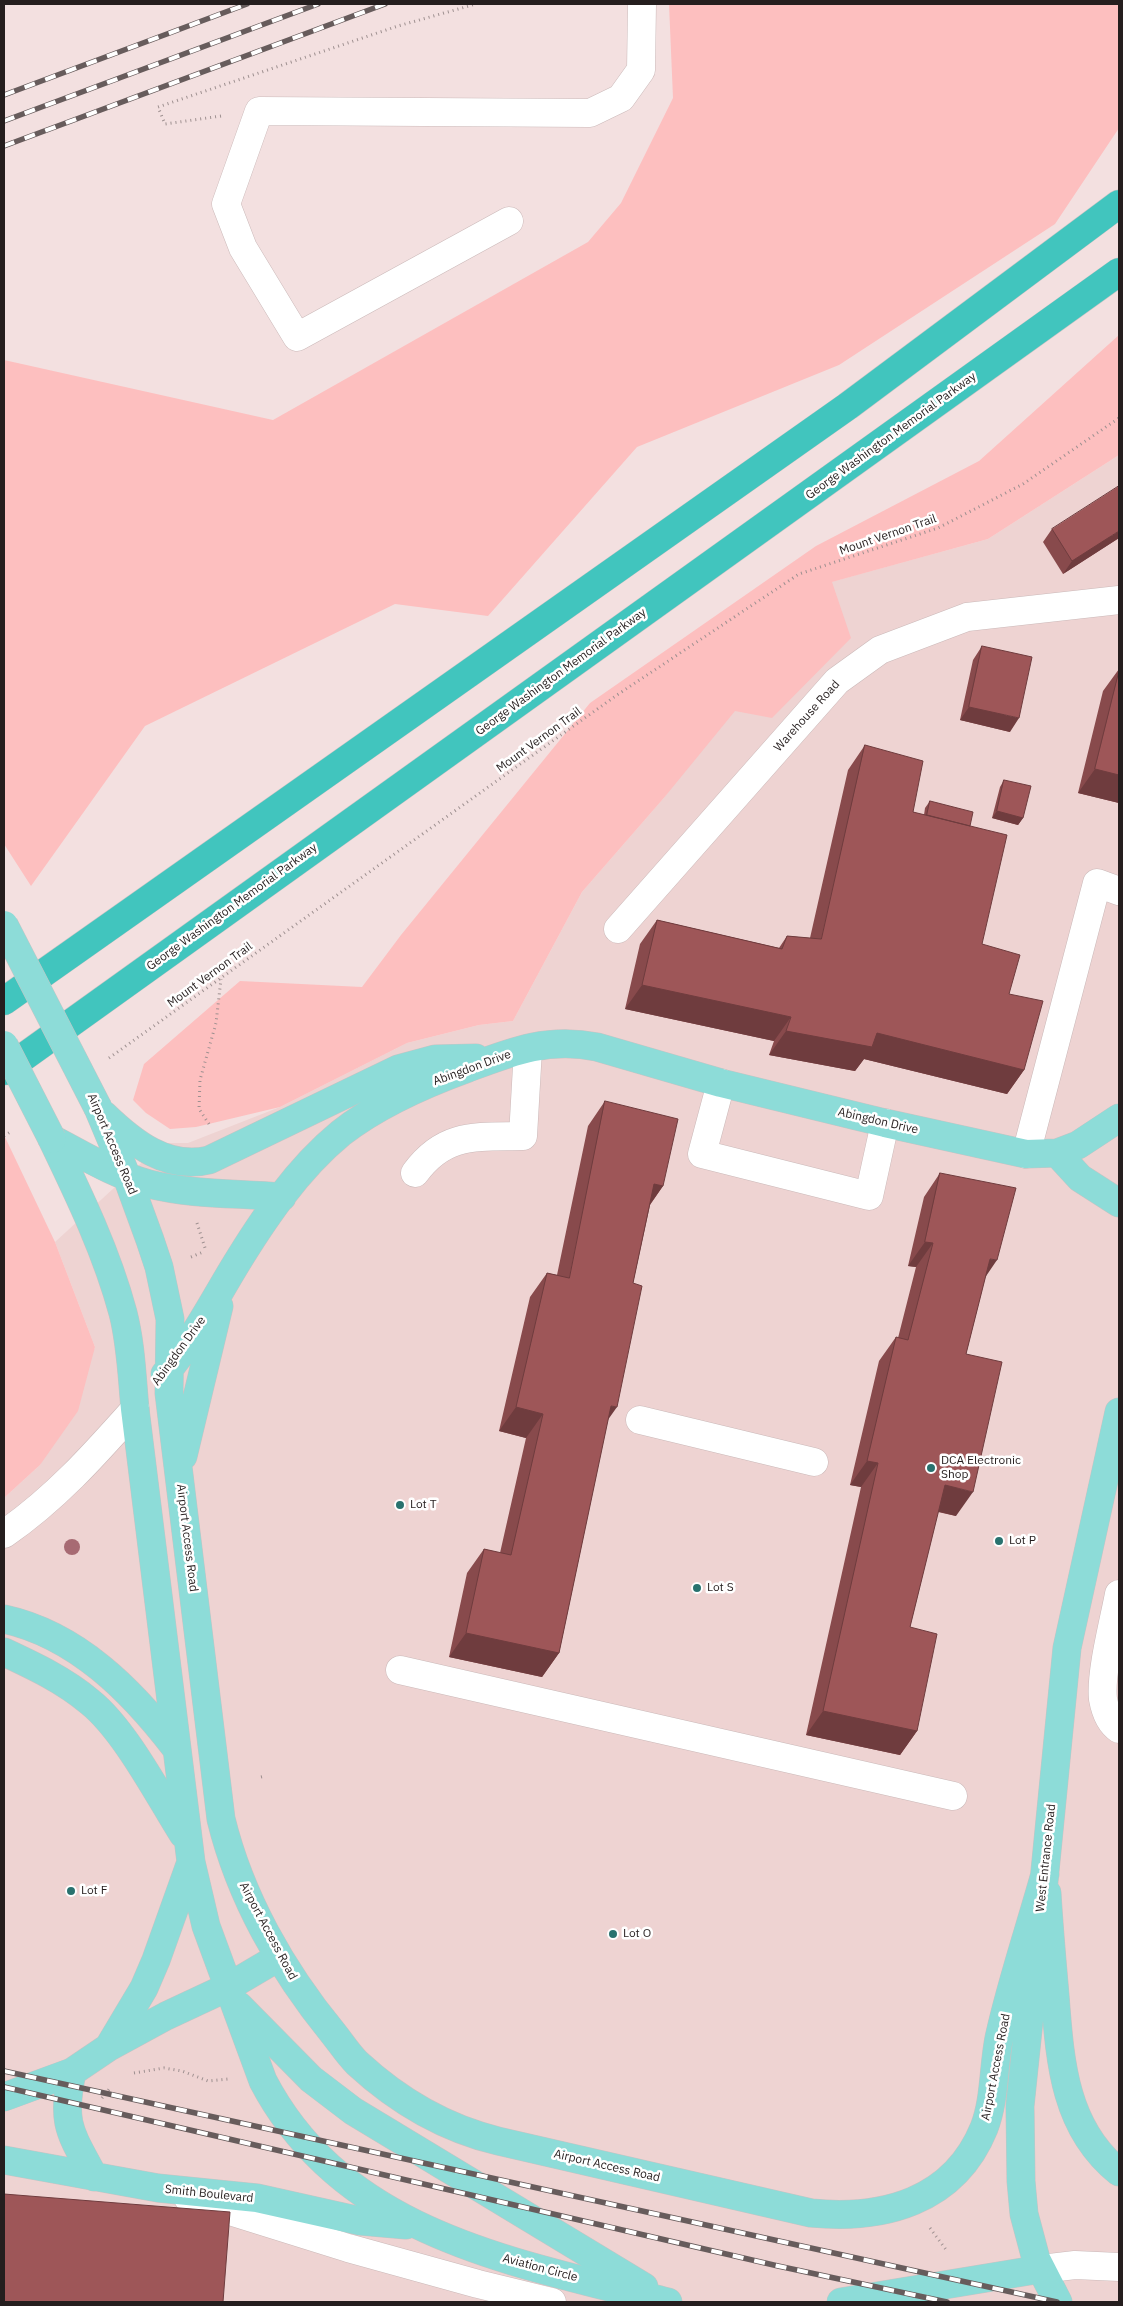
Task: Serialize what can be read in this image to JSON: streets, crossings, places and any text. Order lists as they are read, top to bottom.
{
  "streets": {
    "highway": ["George Washington Memorial Parkway"],
    "main road": [
      "Abingdon Drive",
      "Airport Access Road",
      "West Entrance Road",
      "Smith Boulevard",
      "Aviation Circle"
    ],
    "street": ["Warehouse Road"],
    "path": ["Mount Vernon Trail"]
  },
  "crossings": [
    ["Abingdon Drive", "Airport Access Road"],
    ["Airport Access Road", "West Entrance Road"],
    ["Smith Boulevard", "Aviation Circle"]
  ],
  "places": [
    "DCA Electronic Shop",
    "Lot T",
    "Lot P",
    "Lot S",
    "Lot F",
    "Lot O"
  ]
}
